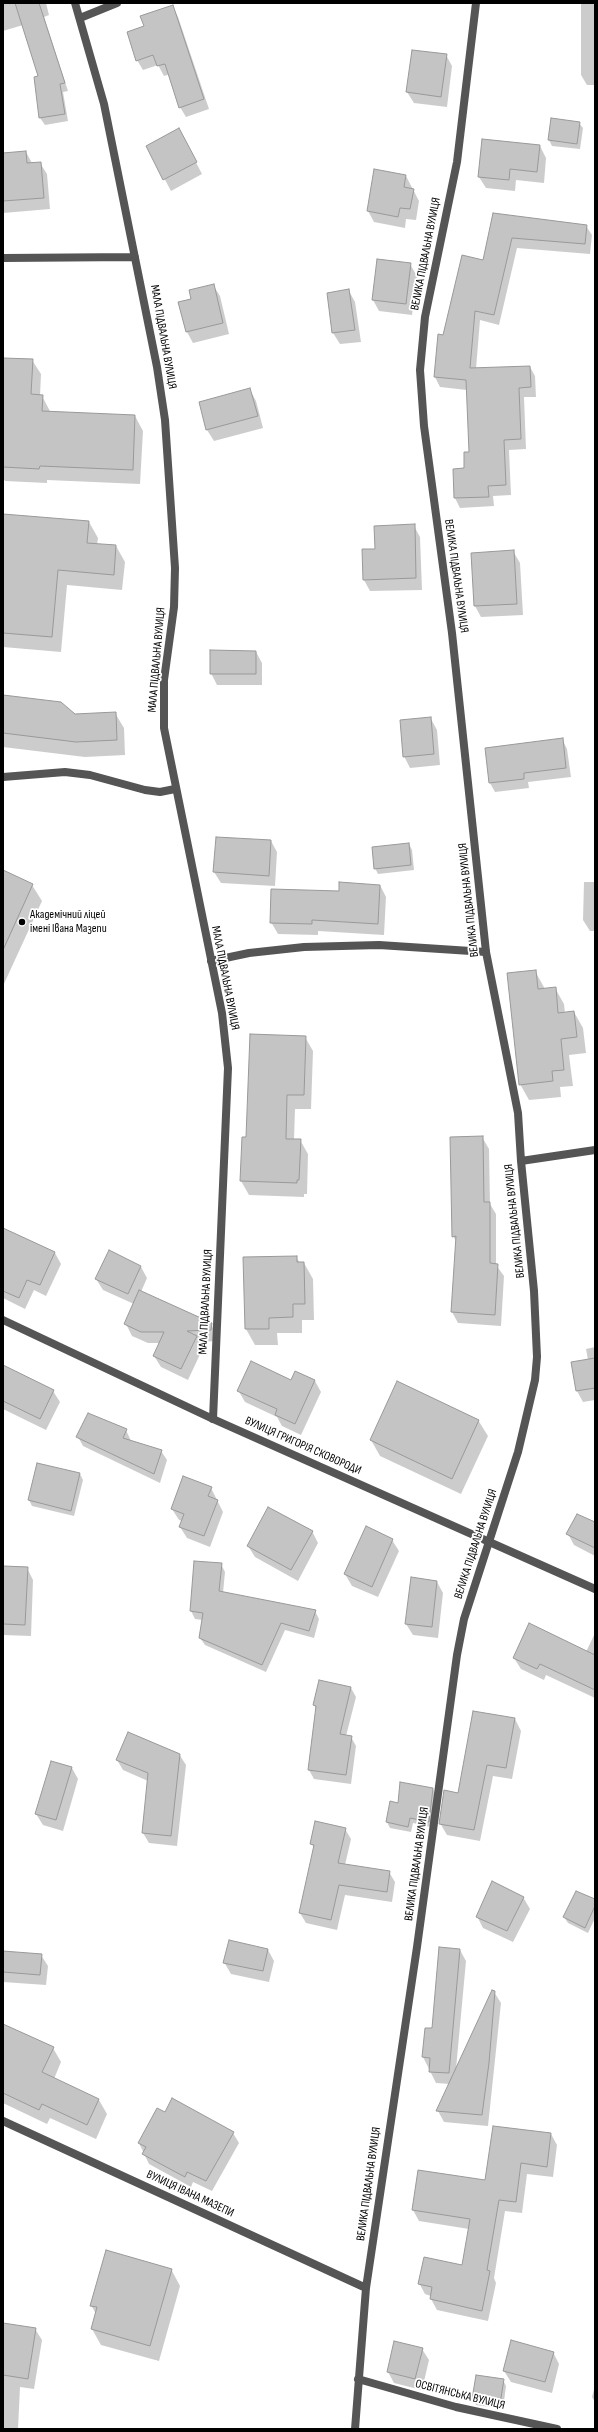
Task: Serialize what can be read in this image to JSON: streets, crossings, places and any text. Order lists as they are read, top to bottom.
{
  "streets": {
    "street": [
      "ВЕЛИКА ПІДВАЛЬНА ВУЛИЦЯ",
      "МАЛА ПІДВАЛЬНА ВУЛИЦЯ",
      "ВУЛИЦЯ ГРИГОРІЯ СКОВОРОДИ",
      "ВУЛИЦЯ ІВАНА МАЗЕПИ",
      "ОСВІТЯНСЬКА ВУЛИЦЯ"
    ]
  },
  "crossings": [
    ["ВЕЛИКА ПІДВАЛЬНА ВУЛИЦЯ", "ВУЛИЦЯ ГРИГОРІЯ СКОВОРОДИ"],
    ["ВЕЛИКА ПІДВАЛЬНА ВУЛИЦЯ", "ВУЛИЦЯ ІВАНА МАЗЕПИ"],
    ["ВЕЛИКА ПІДВАЛЬНА ВУЛИЦЯ", "ОСВІТЯНСЬКА ВУЛИЦЯ"],
    ["МАЛА ПІДВАЛЬНА ВУЛИЦЯ", "ВУЛИЦЯ ГРИГОРІЯ СКОВОРОДИ"]
  ],
  "places": ["Академічний ліцей імені Івана Мазепи"]
}
